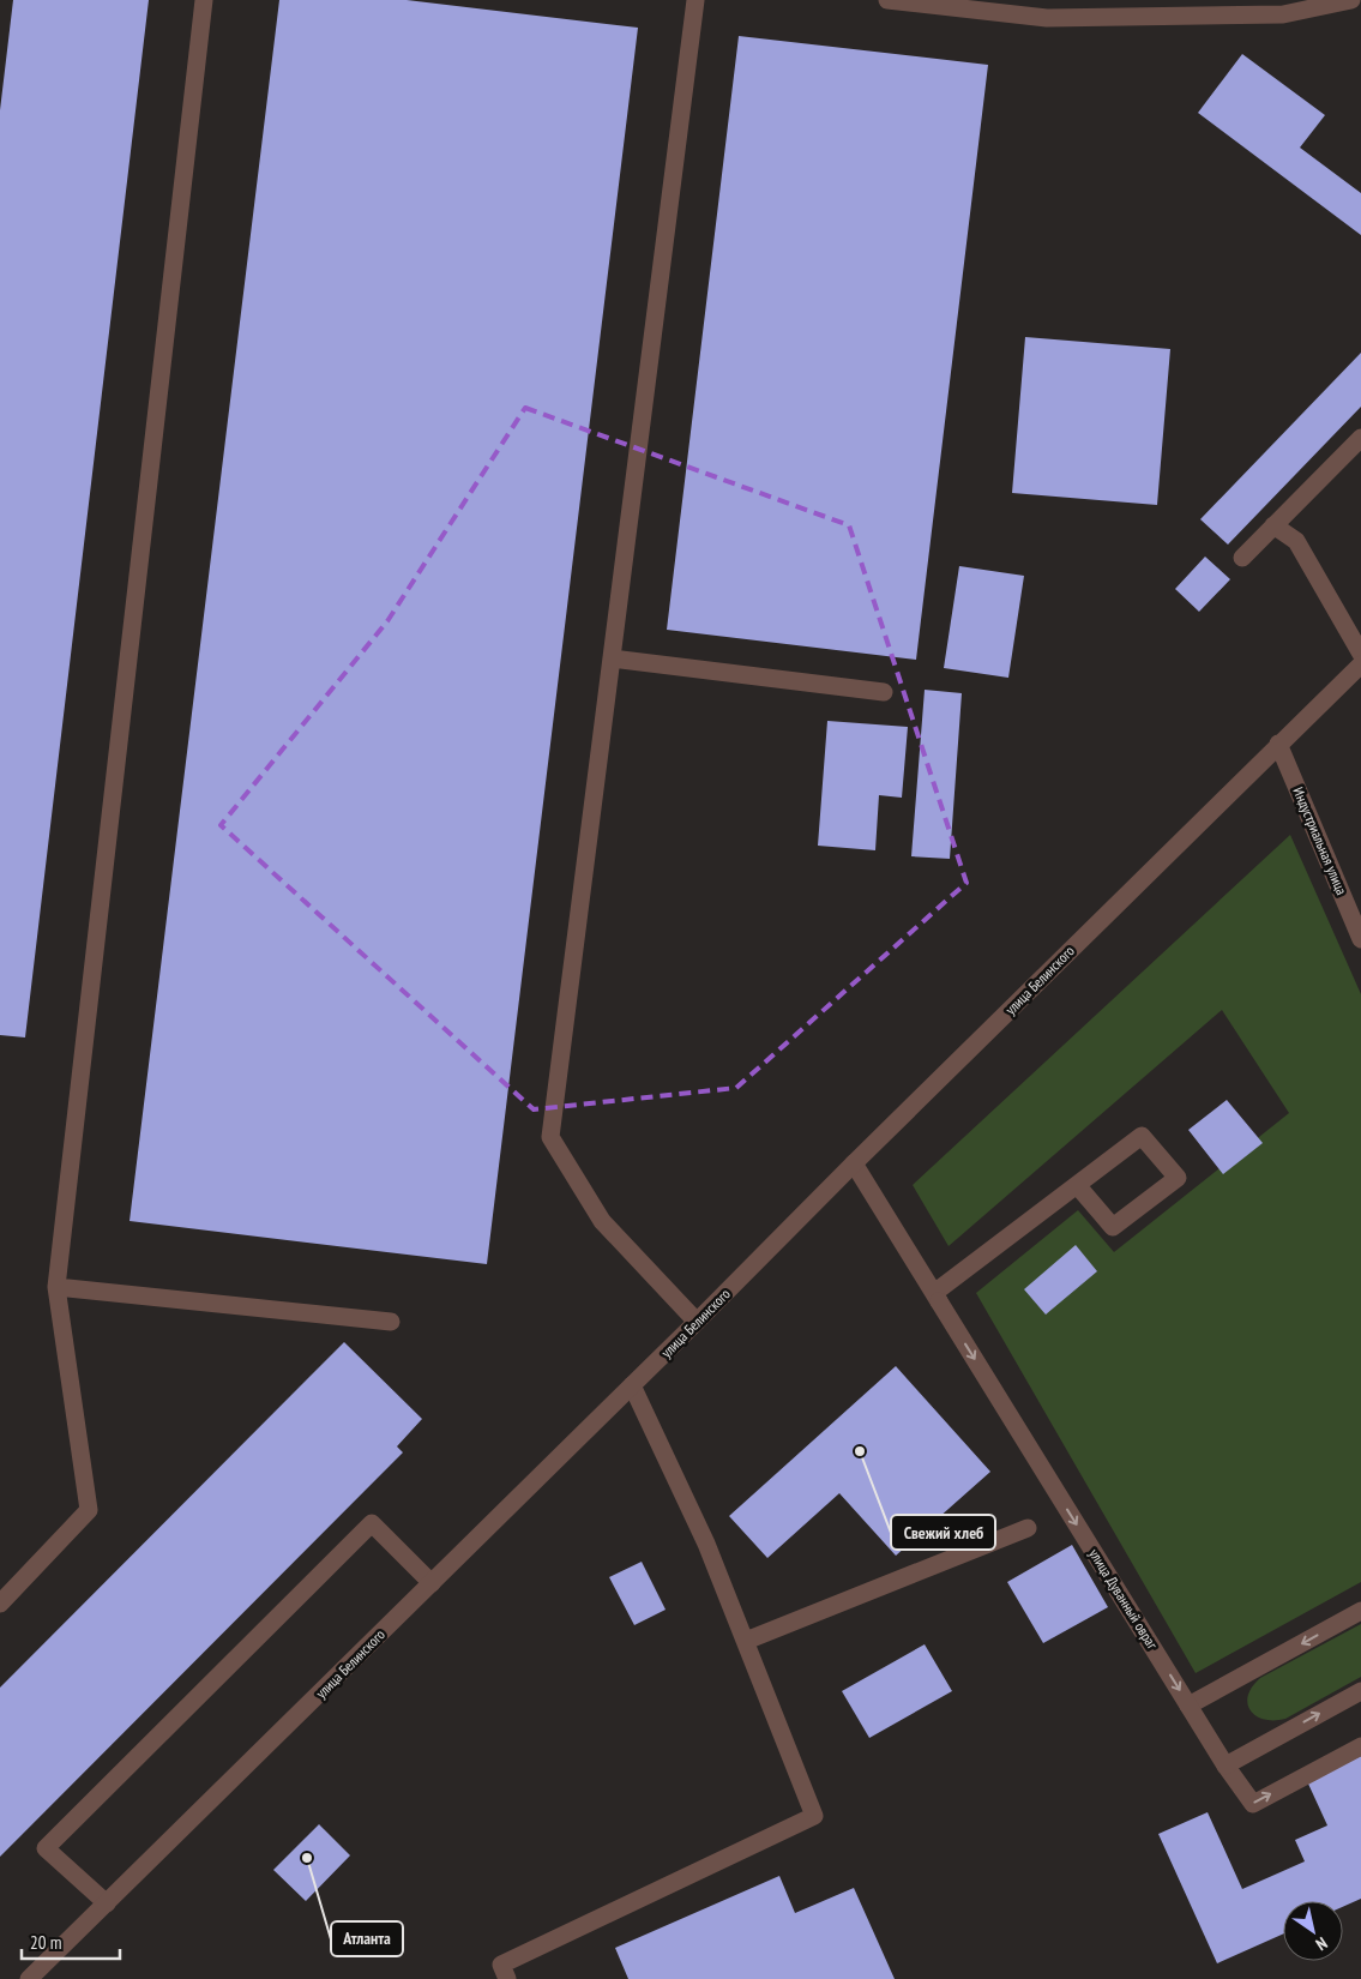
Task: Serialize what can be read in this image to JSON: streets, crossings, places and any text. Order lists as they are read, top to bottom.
{
  "streets": {
    "street": ["Индустриальная улица", "улица Белинского", "улица Дуванный овраг"]
  },
  "crossings": [
    ["Индустриальная улица", "улица Белинского"],
    ["улица Белинского", "улица Дуванный овраг"]
  ],
  "one_way": ["улица Дуванный овраг"],
  "places": ["Свежий хлеб", "Атланта"],
  "scale_bar": "20 m",
  "north": "bottom right"
}
